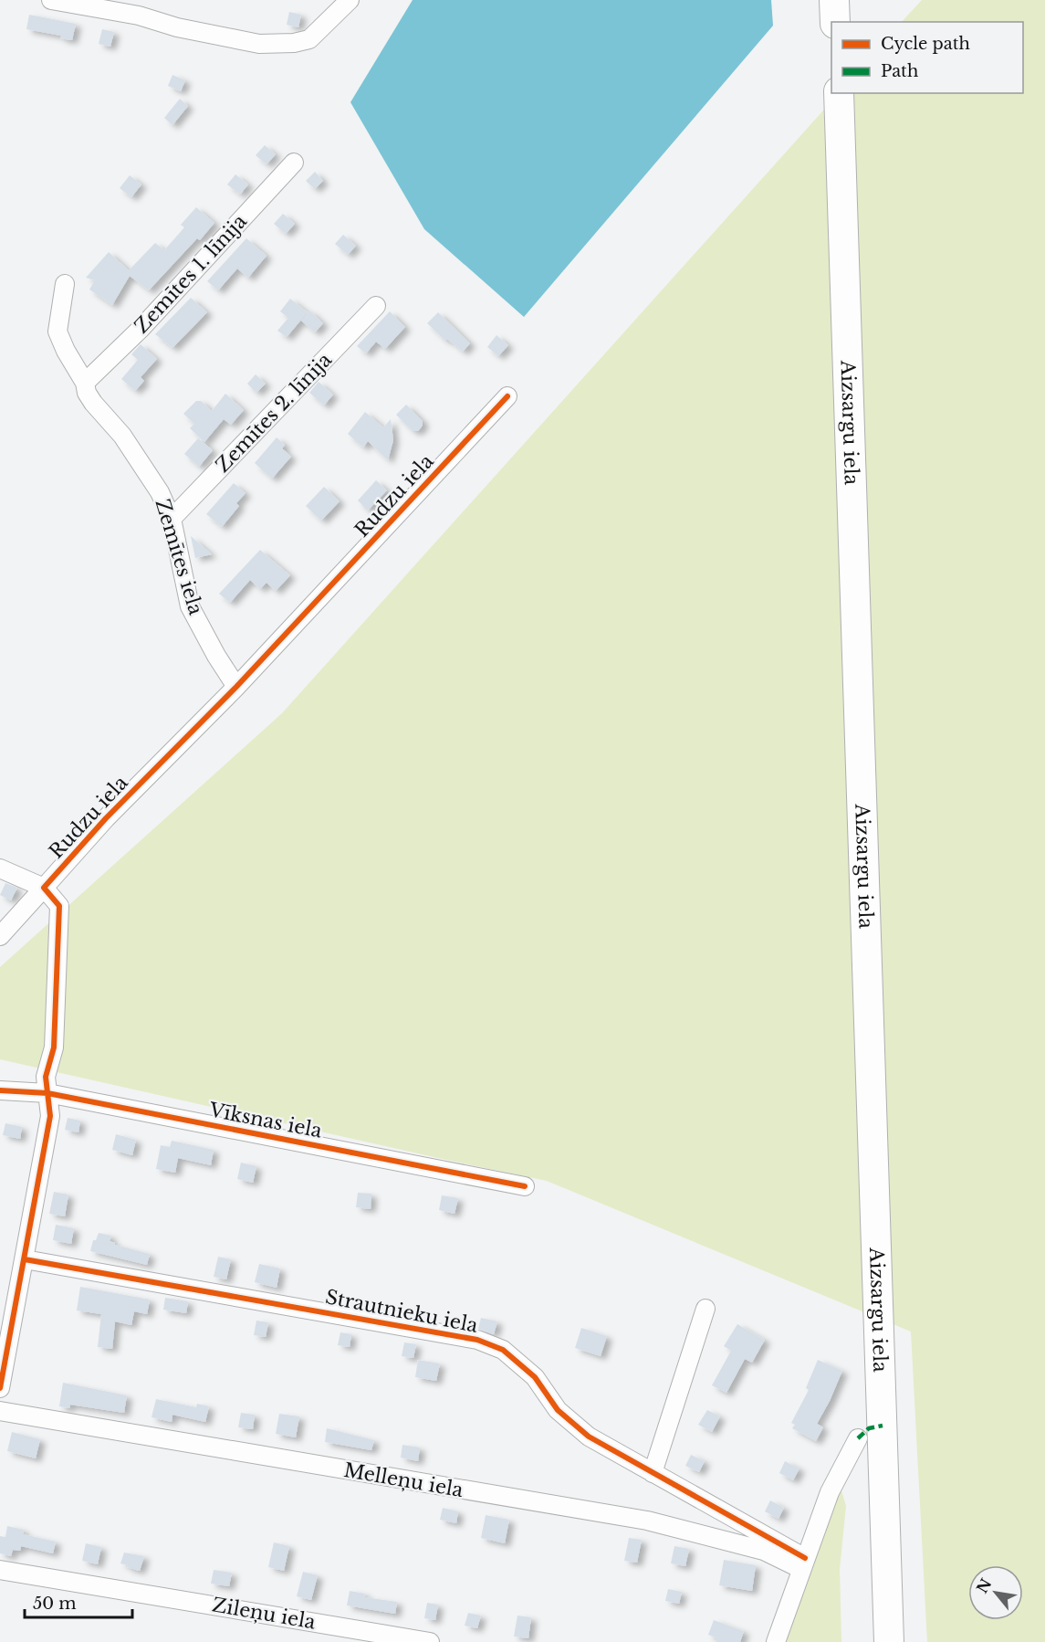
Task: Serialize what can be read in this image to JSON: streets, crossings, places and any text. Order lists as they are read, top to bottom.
{
  "streets": {
    "highway": ["Aizsargu iela"],
    "street": [
      "Zemītes 1. līnija",
      "Zemītes 2. līnija",
      "Rudzu iela",
      "Zemītes iela",
      "Vīksnas iela",
      "Strautnieku iela",
      "Melleņu iela",
      "Zileņu iela"
    ]
  },
  "crossings": [
    ["Zemītes 1. līnija", "Zemītes iela"],
    ["Zemītes 2. līnija", "Zemītes iela"],
    ["Rudzu iela", "Zemītes iela"],
    ["Strautnieku iela", "Melleņu iela"]
  ],
  "legend": ["Cycle path", "Path"],
  "scale_bar": "50 m",
  "north": "top left"
}
